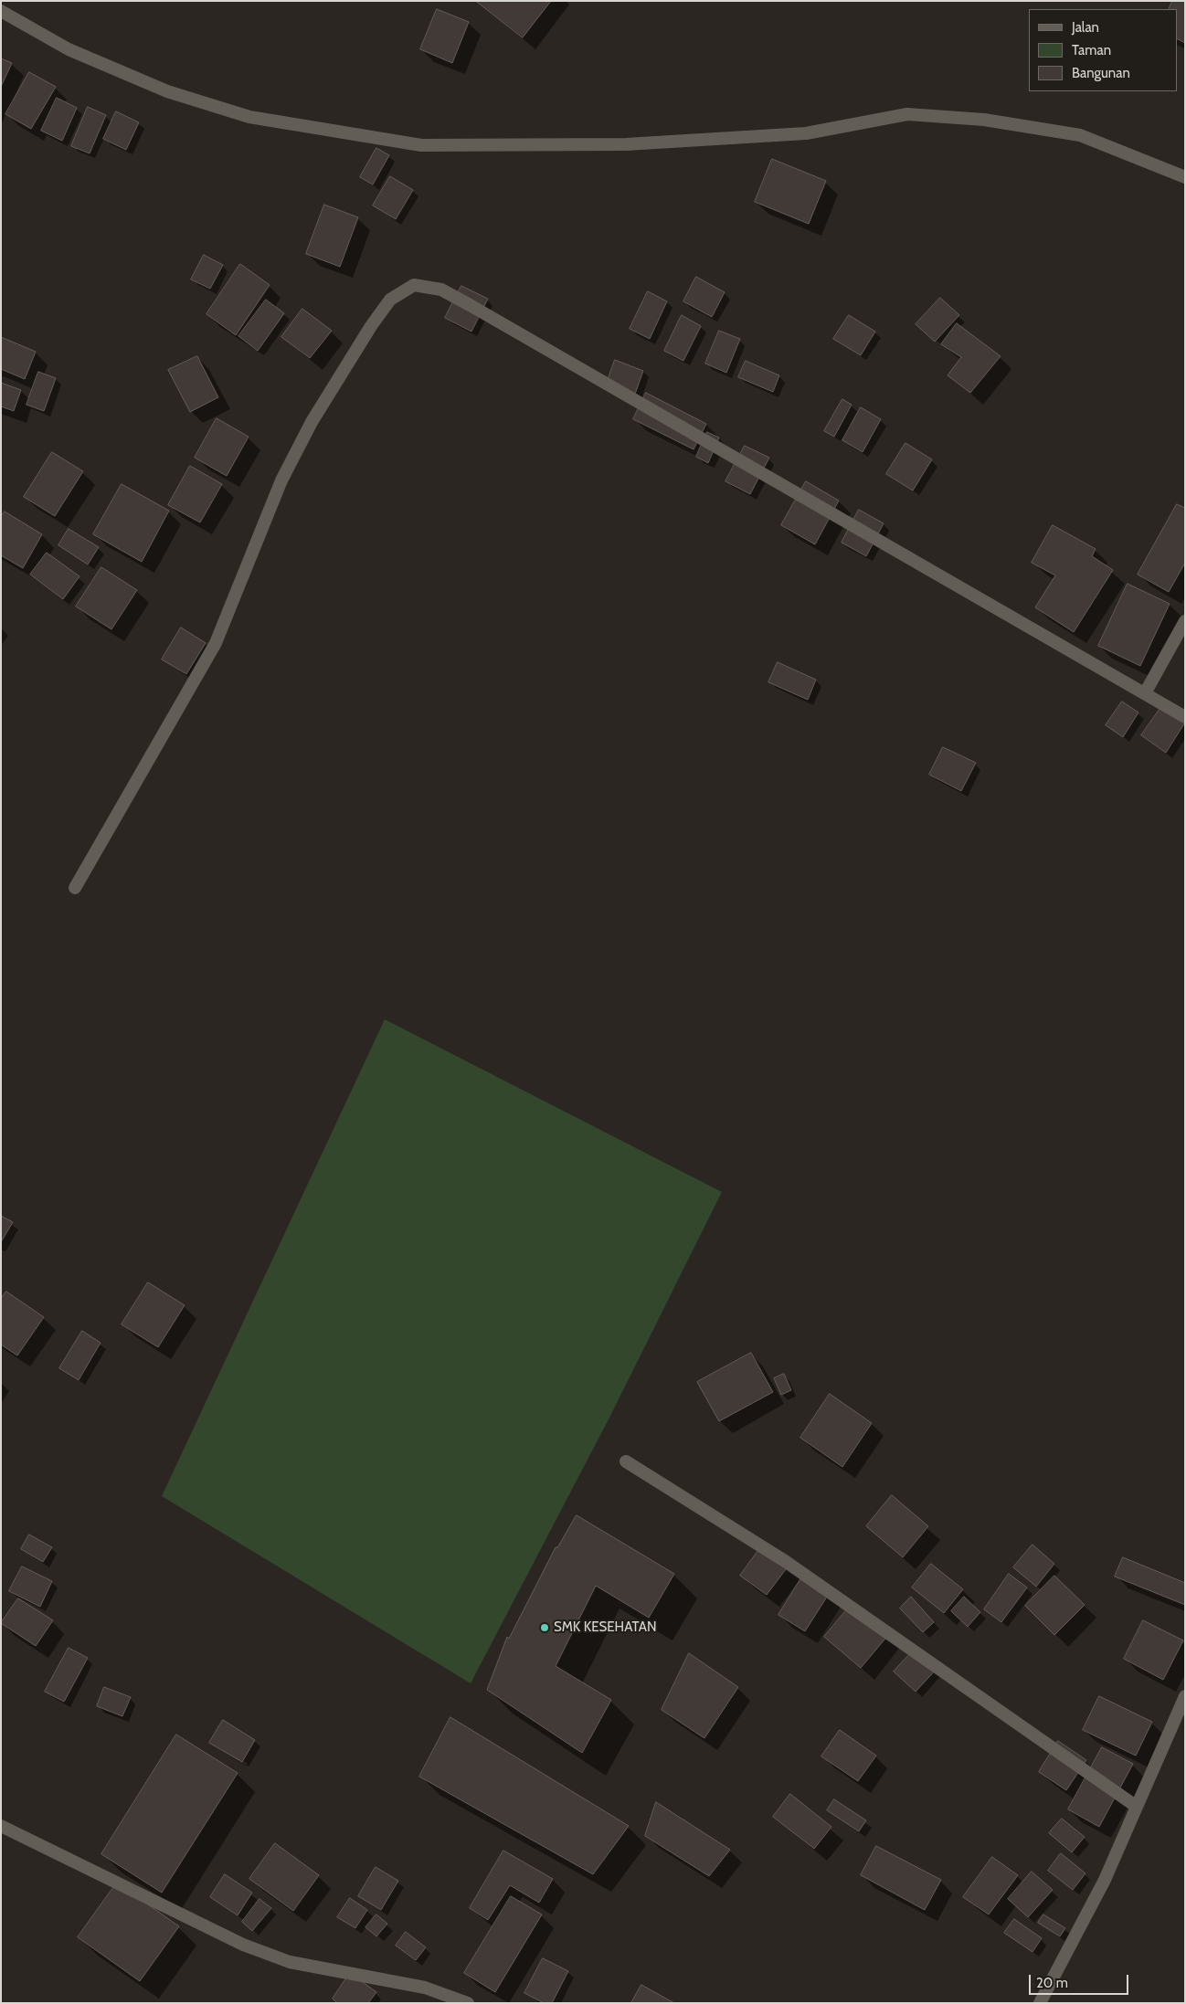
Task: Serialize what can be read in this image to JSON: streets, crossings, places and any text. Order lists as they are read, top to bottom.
{
  "places": ["SMK KESEHATAN"],
  "legend": ["Jalan", "Taman", "Bangunan"],
  "scale_bar": "20 m"
}
